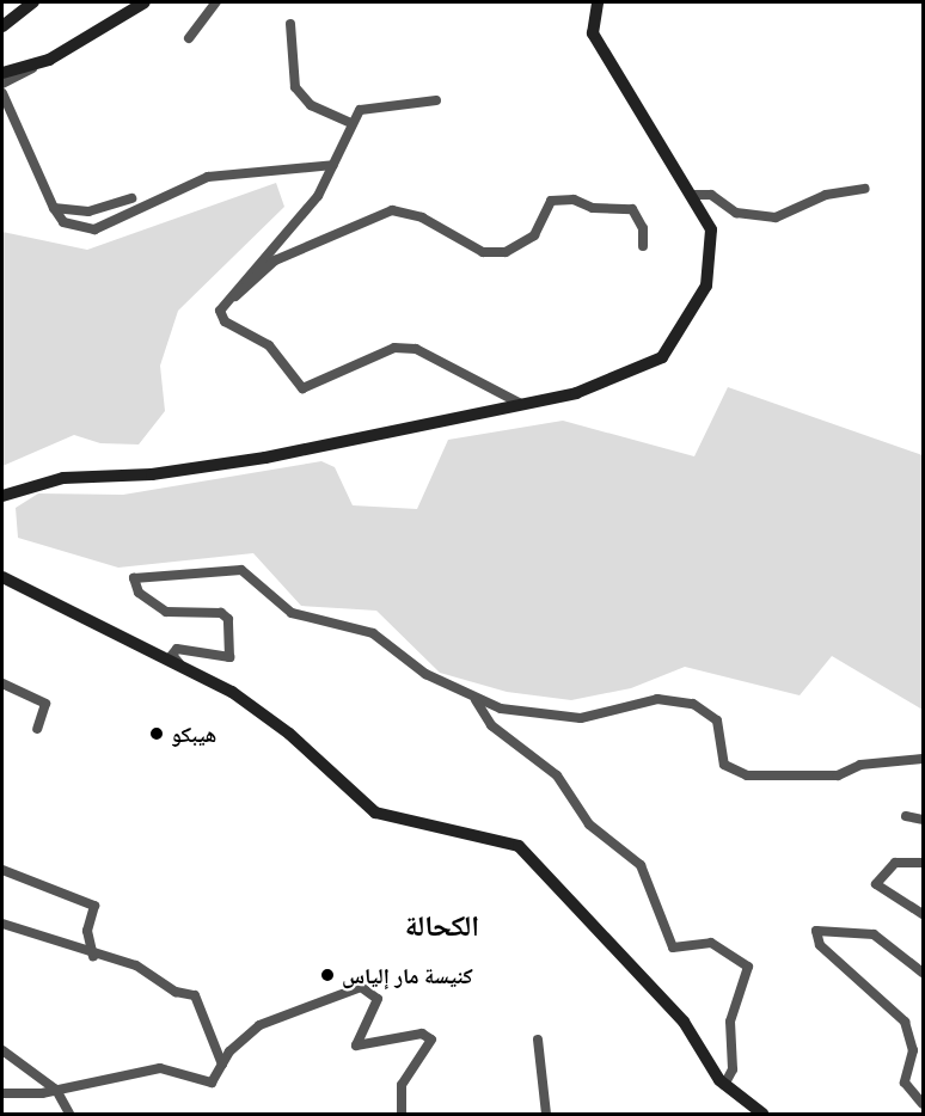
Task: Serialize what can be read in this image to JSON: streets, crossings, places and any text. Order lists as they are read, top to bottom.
{
  "districts": ["الكحالة"],
  "places": ["هيبكو", "كنيسة مار إلياس"]
}
